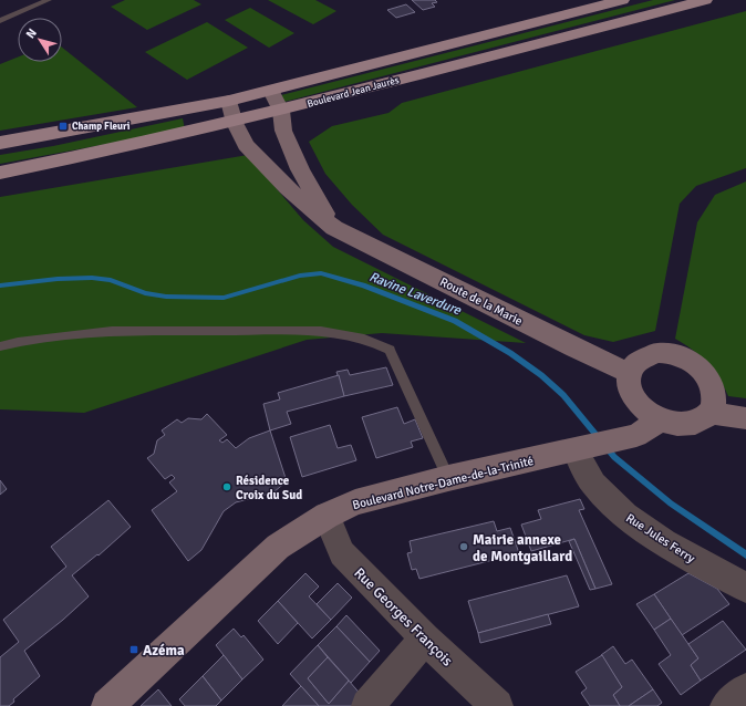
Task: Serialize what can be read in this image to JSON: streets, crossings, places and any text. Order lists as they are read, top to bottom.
{
  "streets": {
    "main road": ["Boulevard Jean Jaurès"],
    "street": [
      "Route de la Marie",
      "Boulevard Notre-Dame-de-la-Trinité",
      "Rue Jules Ferry",
      "Rue Georges François"
    ]
  },
  "crossings": [
    ["Boulevard Jean Jaurès", "Route de la Marie"],
    ["Route de la Marie", "Boulevard Notre-Dame-de-la-Trinité"],
    ["Boulevard Notre-Dame-de-la-Trinité", "Rue Jules Ferry"],
    ["Boulevard Notre-Dame-de-la-Trinité", "Rue Georges François"]
  ],
  "water": ["Ravine Laverdure"],
  "places": {
    "transit": ["Champ Fleuri", "Azéma"],
    "other": ["Résidence Croix du Sud", "Mairie annexe de Montgaillard"]
  },
  "north": "top left"
}
